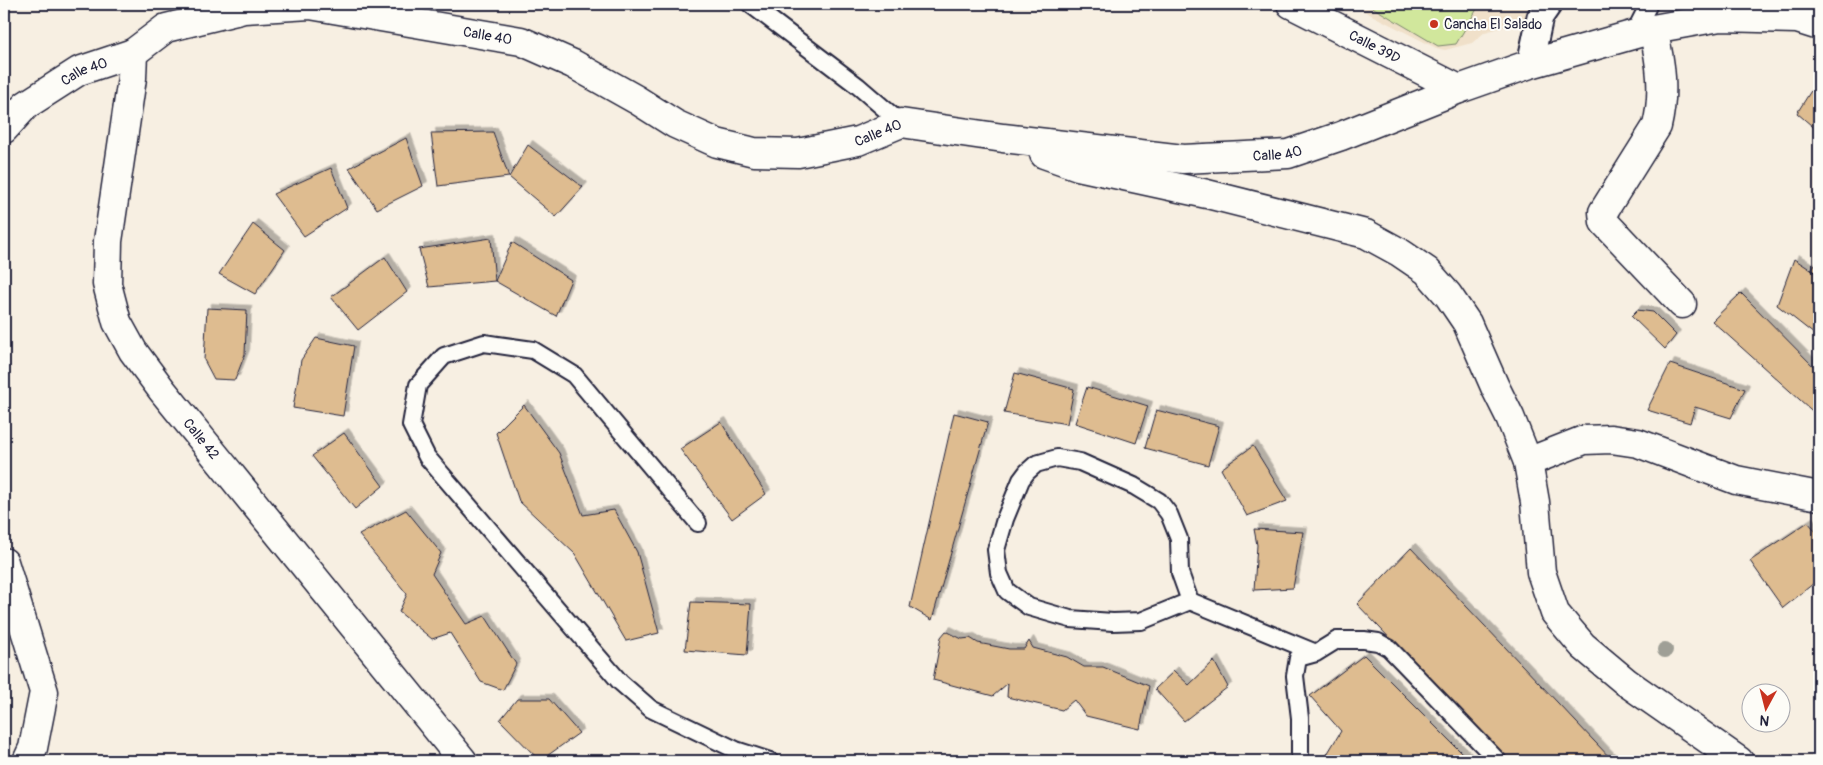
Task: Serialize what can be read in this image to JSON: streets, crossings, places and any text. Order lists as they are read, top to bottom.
{
  "streets": {
    "street": ["Calle 40", "Calle 39D", "Calle 42"]
  },
  "crossings": [
    ["Calle 40", "Calle 39D"],
    ["Calle 40", "Calle 42"]
  ],
  "places": ["Cancha El Salado"],
  "north": "bottom"
}
